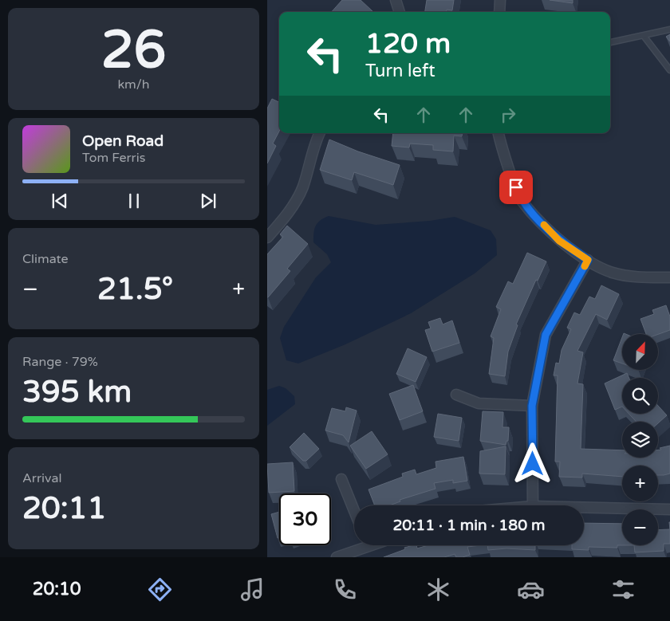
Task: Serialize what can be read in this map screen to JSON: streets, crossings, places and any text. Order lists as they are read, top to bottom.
{
  "north": "top right",
  "page": {
    "tile": [
      ["26", "km/h"],
      "Climate",
      ["Range · 79%", "395 km"],
      ["Arrival", "20:11"]
    ],
    "turn": ["120 m", "Turn left"],
    "song": ["Open Road", "Tom Ferris"],
    "heat": ["−", "21.5°", "+"],
    "map_buttons": ["+", "−"],
    "limit": "30",
    "trip": "20:11 · 1 min · 180 m",
    "tabs": "20:10"
  }
}
